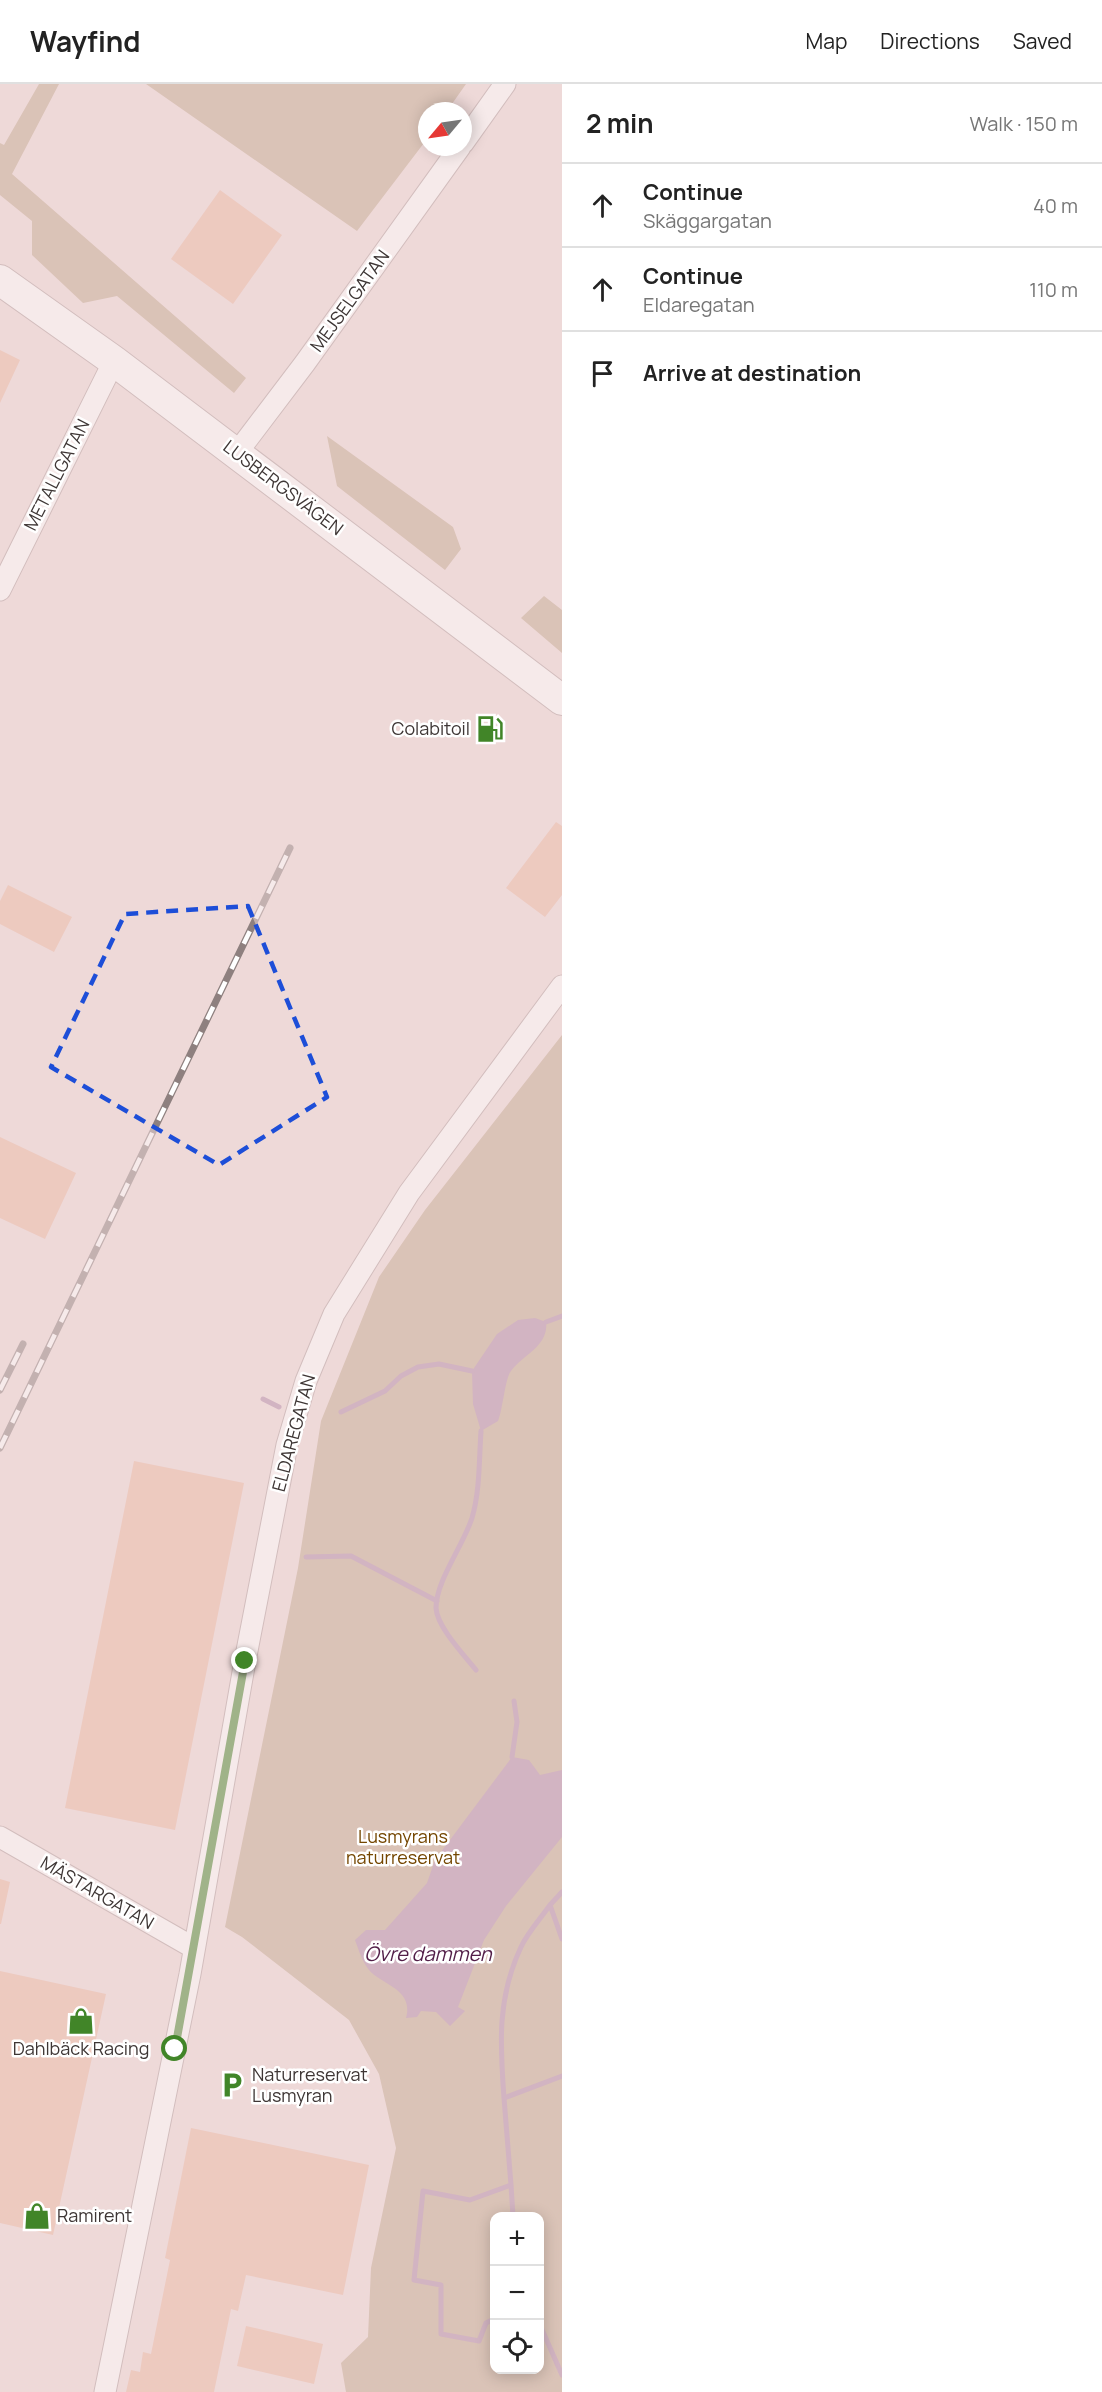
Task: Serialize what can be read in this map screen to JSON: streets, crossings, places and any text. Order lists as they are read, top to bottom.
{
  "streets": {
    "street": [
      "MEJSELGATAN",
      "METALLGATAN",
      "LUSBERGSVÄGEN",
      "ELDAREGATAN",
      "MÄSTARGATAN"
    ]
  },
  "crossings": [
    ["MEJSELGATAN", "LUSBERGSVÄGEN"],
    ["METALLGATAN", "LUSBERGSVÄGEN"],
    ["ELDAREGATAN", "MÄSTARGATAN"]
  ],
  "water": ["Övre dammen"],
  "parks": ["Lusmyrans naturreservat"],
  "places": {
    "fuel station": ["Colabitoil"],
    "shop": ["Dahlbäck Racing", "Ramirent"],
    "parking": ["Naturreservat Lusmyran"]
  },
  "north": "bottom left",
  "page": {
    "header": "Wayfind",
    "nav": ["Map", "Directions", "Saved"],
    "heading": ["2 min", "Walk · 150 m"],
    "list": [
      ["Continue", "Skäggargatan", "40 m"],
      ["Continue", "Eldaregatan", "110 m"],
      "Arrive at destination"
    ],
    "map_buttons": ["+", "−"]
  }
}
